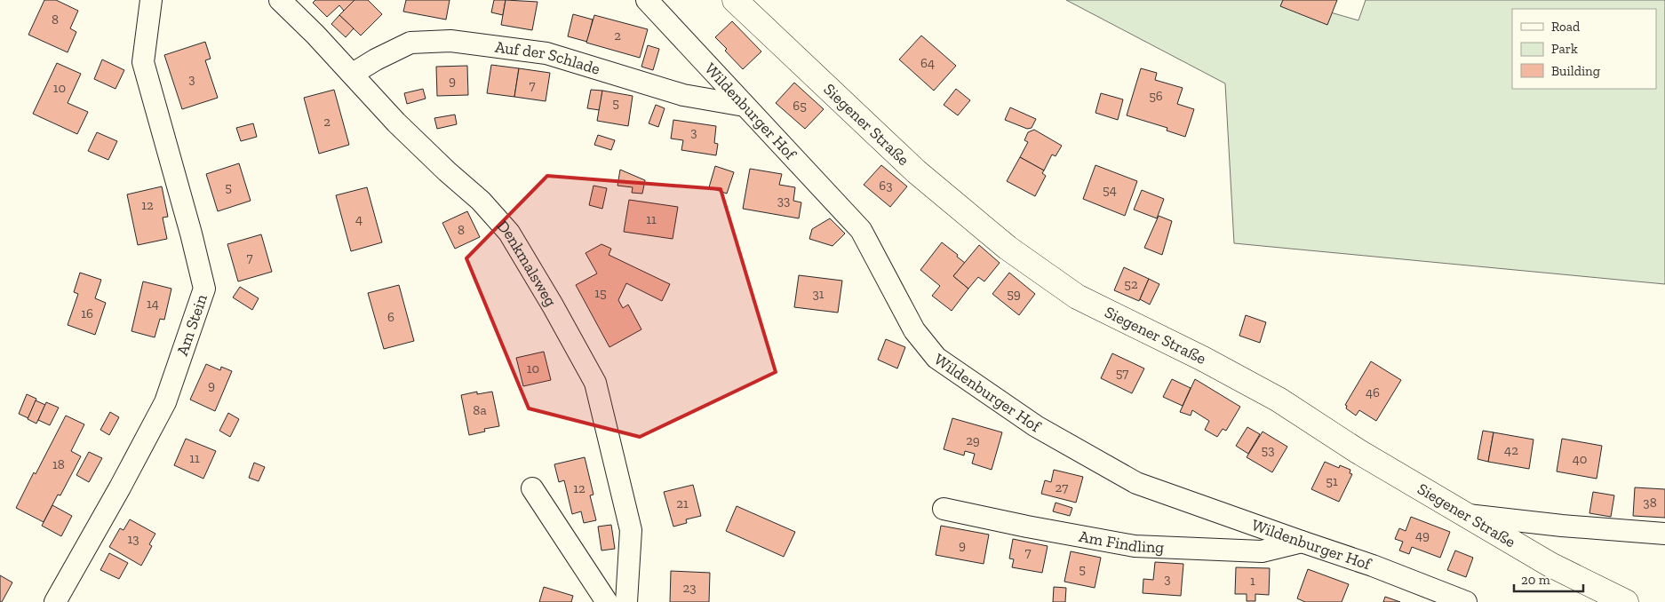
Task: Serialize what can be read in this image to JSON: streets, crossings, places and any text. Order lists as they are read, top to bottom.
{
  "streets": {
    "main road": ["Siegener Straße"],
    "street": [
      "Auf der Schlade",
      "Wildenburger Hof",
      "Denkmalsweg",
      "Am Stein",
      "Am Findling"
    ]
  },
  "crossings": [
    ["Auf der Schlade", "Wildenburger Hof"],
    ["Auf der Schlade", "Denkmalsweg"],
    ["Wildenburger Hof", "Am Findling"]
  ],
  "house_numbers": [
    "8",
    "2",
    "64",
    "3",
    "9",
    "7",
    "10",
    "56",
    "5",
    "65",
    "2",
    "3",
    "63",
    "5",
    "54",
    "33",
    "12",
    "4",
    "11",
    "8",
    "7",
    "52",
    "15",
    "31",
    "59",
    "14",
    "16",
    "6",
    "10",
    "57",
    "9",
    "46",
    "8a",
    "29",
    "53",
    "42",
    "11",
    "40",
    "18",
    "51",
    "27",
    "12",
    "38",
    "21",
    "49",
    "13",
    "9",
    "7",
    "5",
    "3",
    "1",
    "23"
  ],
  "legend": ["Road", "Park", "Building"],
  "scale_bar": "20 m"
}
